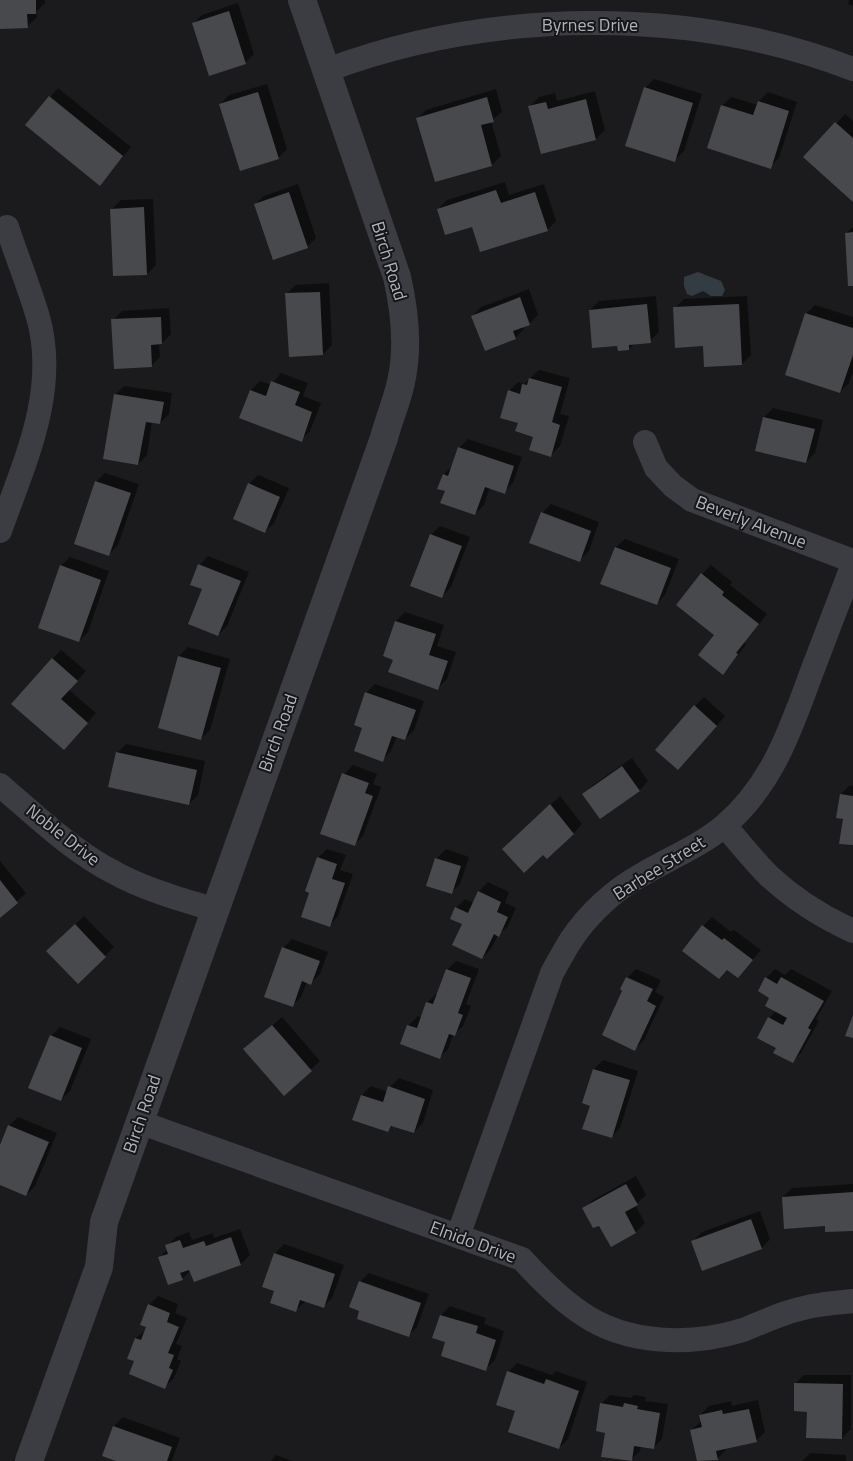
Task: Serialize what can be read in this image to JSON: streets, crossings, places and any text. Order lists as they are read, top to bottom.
{
  "streets": {
    "street": [
      "Byrnes Drive",
      "Birch Road",
      "Beverly Avenue",
      "Noble Drive",
      "Barbee Street",
      "Elnido Drive"
    ]
  },
  "crossings": [
    ["Byrnes Drive", "Birch Road"],
    ["Birch Road", "Noble Drive"],
    ["Birch Road", "Elnido Drive"],
    ["Beverly Avenue", "Barbee Street"],
    ["Barbee Street", "Elnido Drive"]
  ]
}
